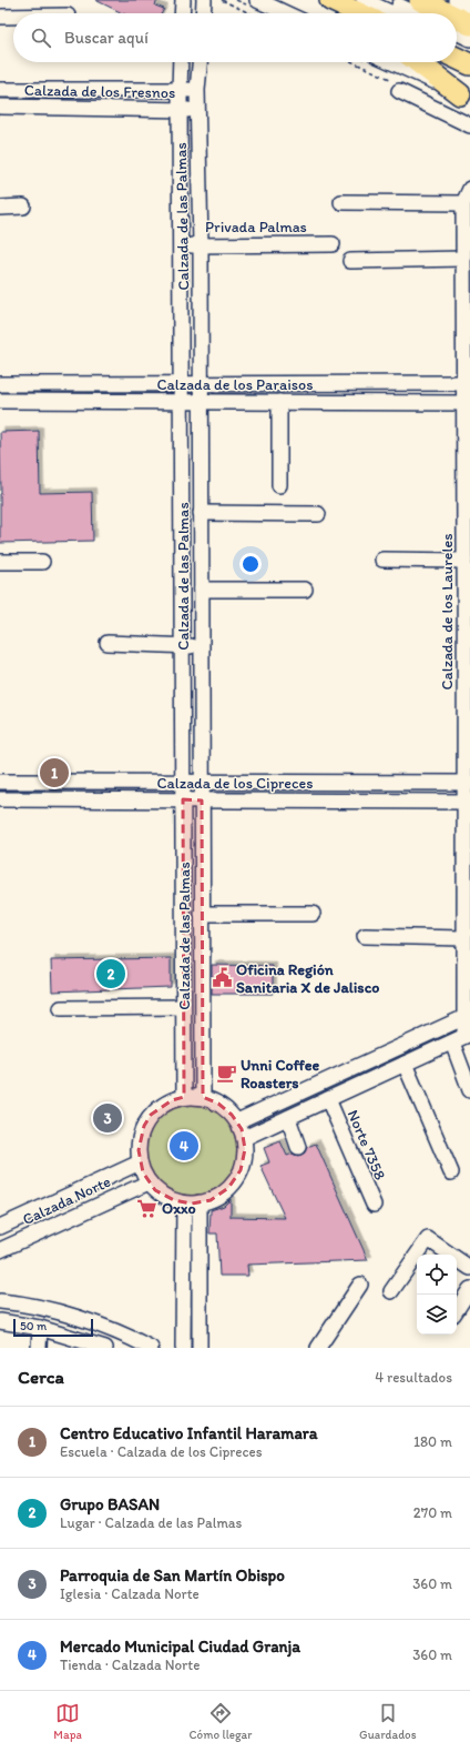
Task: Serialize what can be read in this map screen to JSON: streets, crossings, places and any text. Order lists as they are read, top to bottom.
{
  "streets": {
    "street": [
      "Calzada de los Fresnos",
      "Calzada de las Palmas",
      "Privada Palmas",
      "Calzada de los Paraisos",
      "Calzada de los Laureles",
      "Calzada de los Cipreces",
      "Norte 7358",
      "Calzada Norte"
    ]
  },
  "crossings": [
    ["Calzada de los Fresnos", "Calzada de las Palmas"],
    ["Calzada de las Palmas", "Privada Palmas"],
    ["Calzada de las Palmas", "Calzada de los Paraisos"],
    ["Calzada de las Palmas", "Calzada de los Cipreces"],
    ["Calzada de las Palmas", "Calzada Norte"],
    ["Calzada de los Paraisos", "Calzada de los Laureles"],
    ["Calzada de los Laureles", "Calzada de los Cipreces"]
  ],
  "places": {
    "public building": ["Oficina Región Sanitaria X de Jalisco"],
    "cafe": ["Unni Coffee Roasters"],
    "supermarket": ["Oxxo"]
  },
  "scale_bar": "50 m",
  "page": {
    "search": "Buscar aquí",
    "pins": [
      "1",
      "2",
      "3",
      "4"
    ],
    "scale": "50 m",
    "heading": ["Cerca", "4 resultados"],
    "list": [
      {
        "mark": "1",
        "name": "Centro Educativo Infantil Haramara",
        "note": "Escuela · Calzada de los Cipreces",
        "value": "180 m"
      },
      {
        "mark": "2",
        "name": "Grupo BASAN",
        "note": "Lugar · Calzada de las Palmas",
        "value": "270 m"
      },
      {
        "mark": "3",
        "name": "Parroquia de San Martín Obispo",
        "note": "Iglesia · Calzada Norte",
        "value": "360 m"
      },
      {
        "mark": "4",
        "name": "Mercado Municipal Ciudad Granja",
        "note": "Tienda · Calzada Norte",
        "value": "360 m"
      }
    ],
    "nav": ["Mapa", "Cómo llegar", "Guardados"]
  }
}
